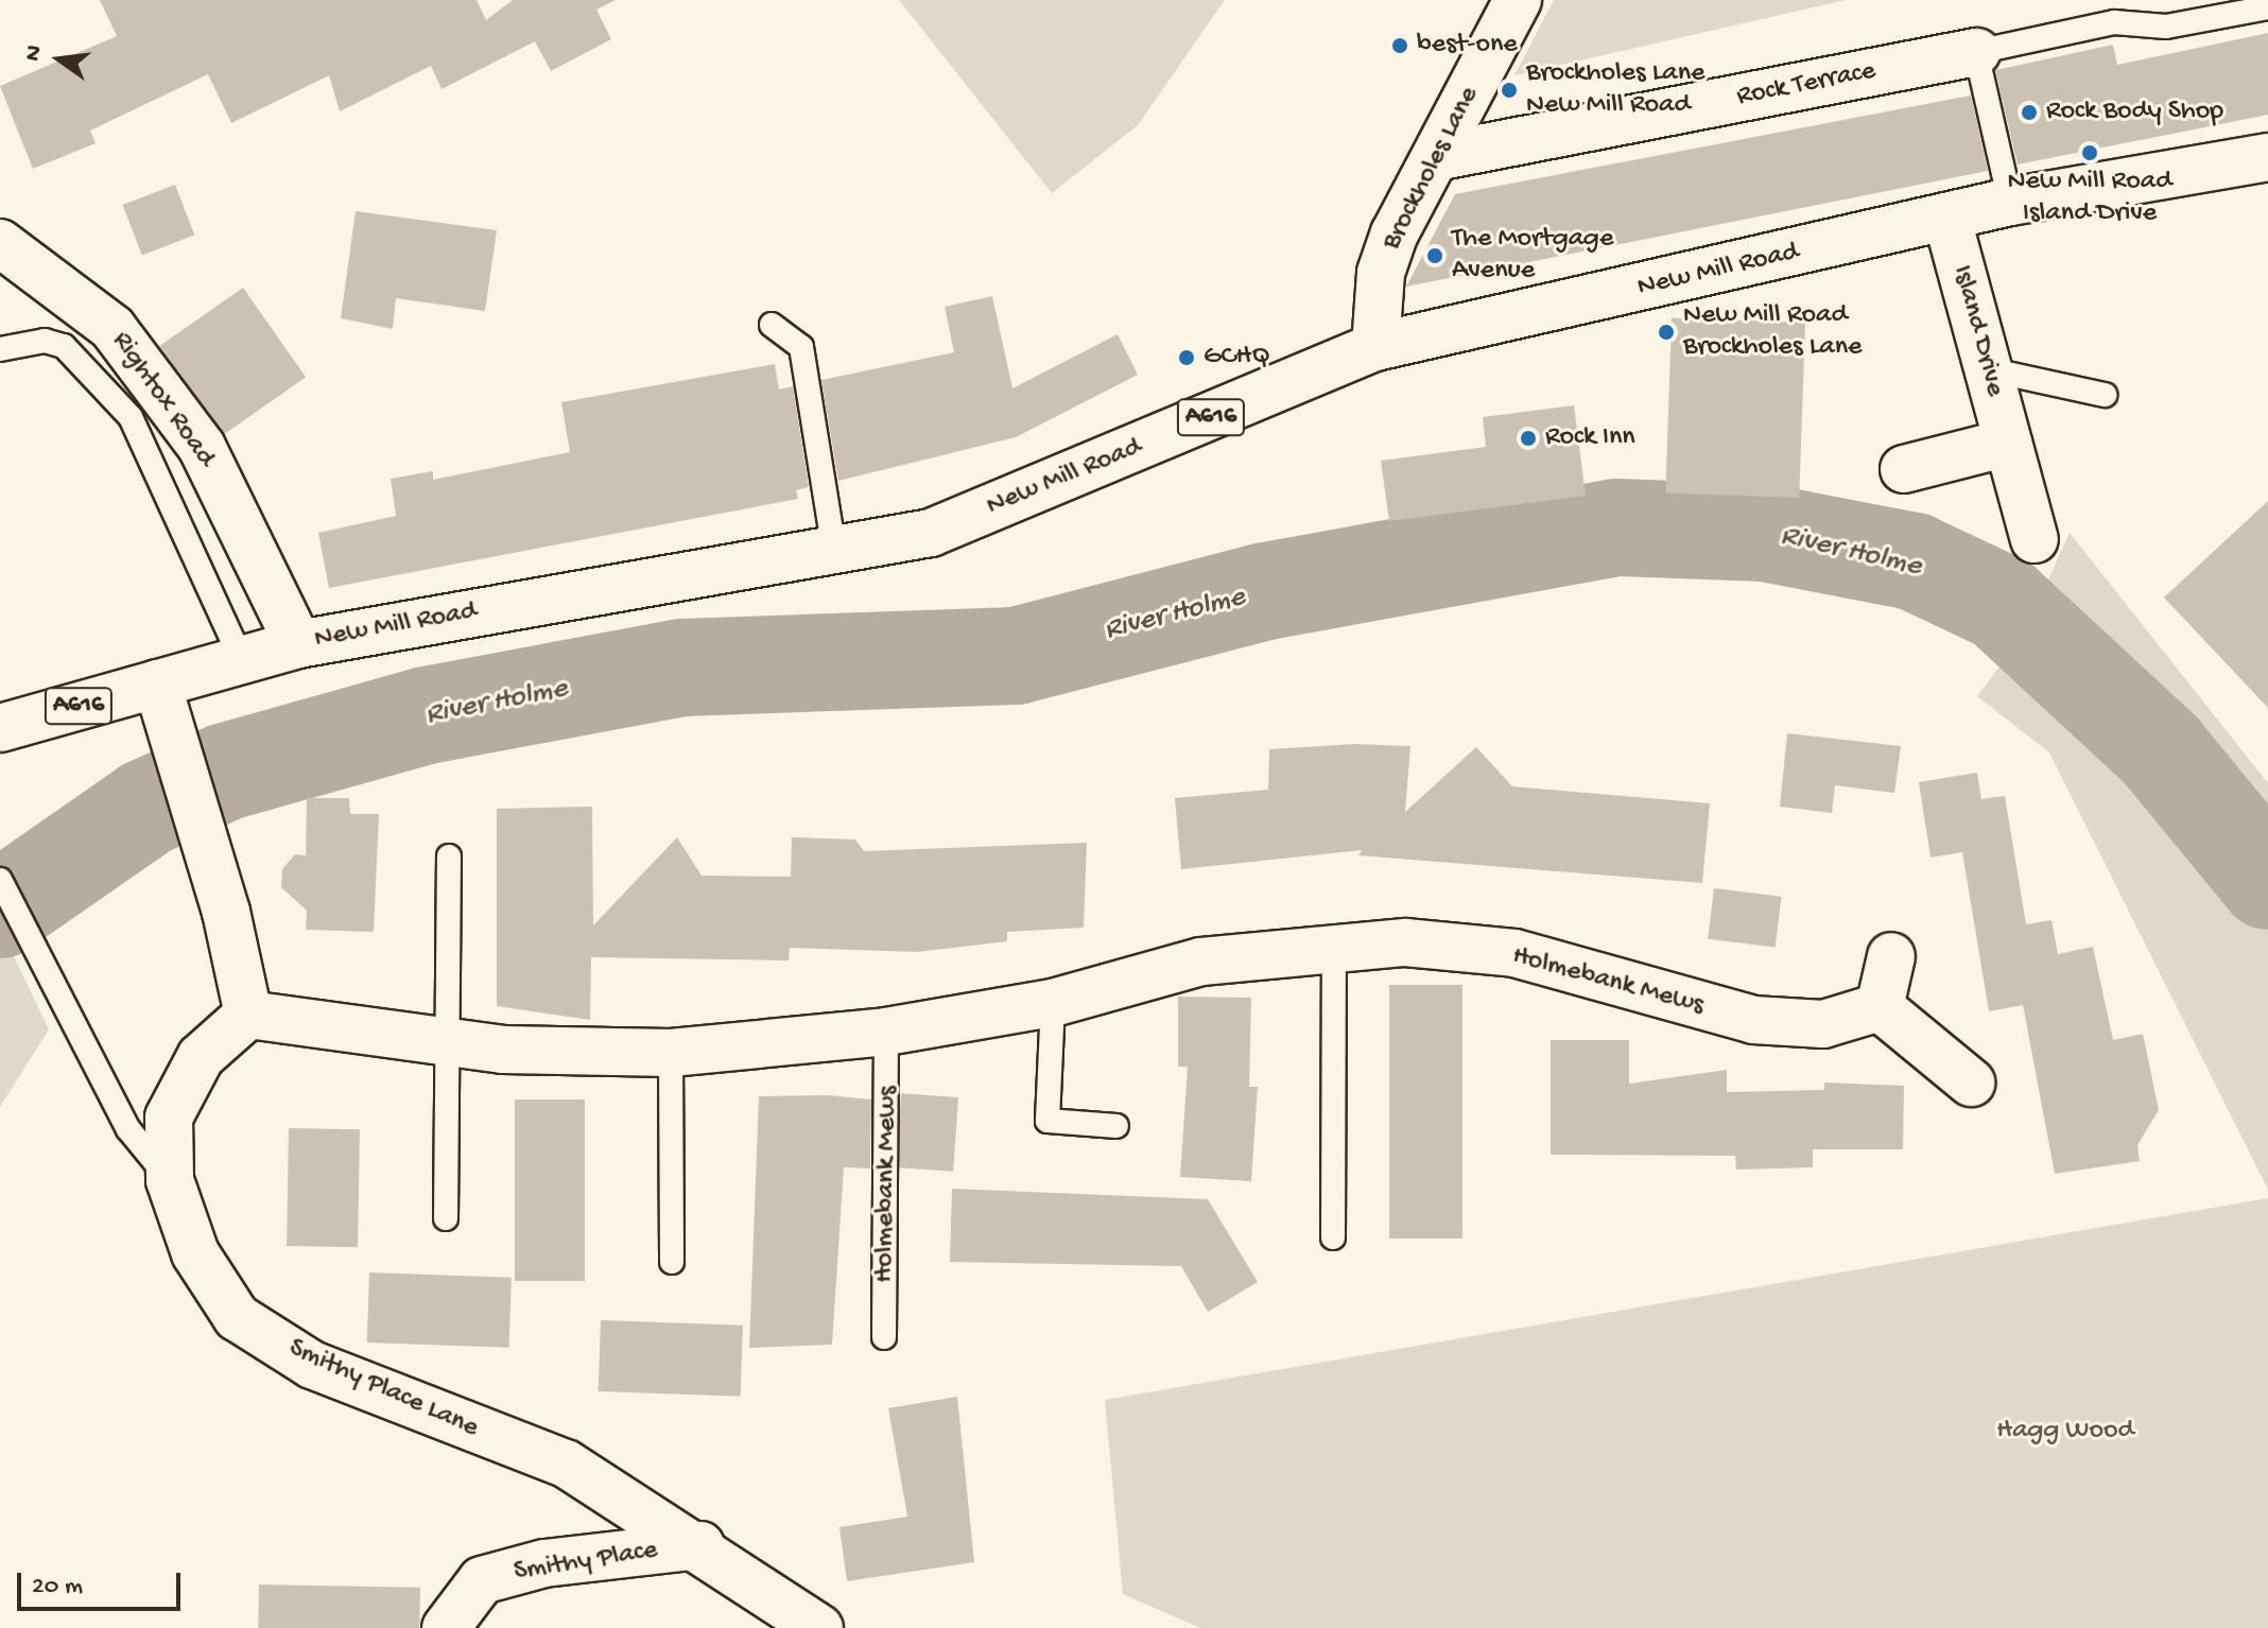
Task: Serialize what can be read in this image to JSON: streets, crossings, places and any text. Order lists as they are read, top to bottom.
{
  "streets": {
    "street": [
      "Rock Terrace",
      "Brockholes Lane",
      "New Mill Road",
      "Island Drive",
      "Rightox Road",
      "A616",
      "Holmebank Mews",
      "Smithy Place Lane",
      "Smithy Place"
    ]
  },
  "crossings": [
    ["Rock Terrace", "Brockholes Lane"],
    ["Brockholes Lane", "New Mill Road"],
    ["New Mill Road", "Island Drive"],
    ["New Mill Road", "Rightox Road"],
    ["Holmebank Mews", "Smithy Place Lane"],
    ["Smithy Place Lane", "Smithy Place"]
  ],
  "water": ["River Holme"],
  "parks": ["Hagg Wood"],
  "places": [
    "best-one",
    "Brockholes Lane New Mill Road",
    "Rock Body Shop",
    "New Mill Road Island Drive",
    "The Mortgage Avenue",
    "New Mill Road Brockholes Lane",
    "GCHQ",
    "Rock Inn"
  ],
  "scale_bar": "20 m",
  "north": "left"
}
